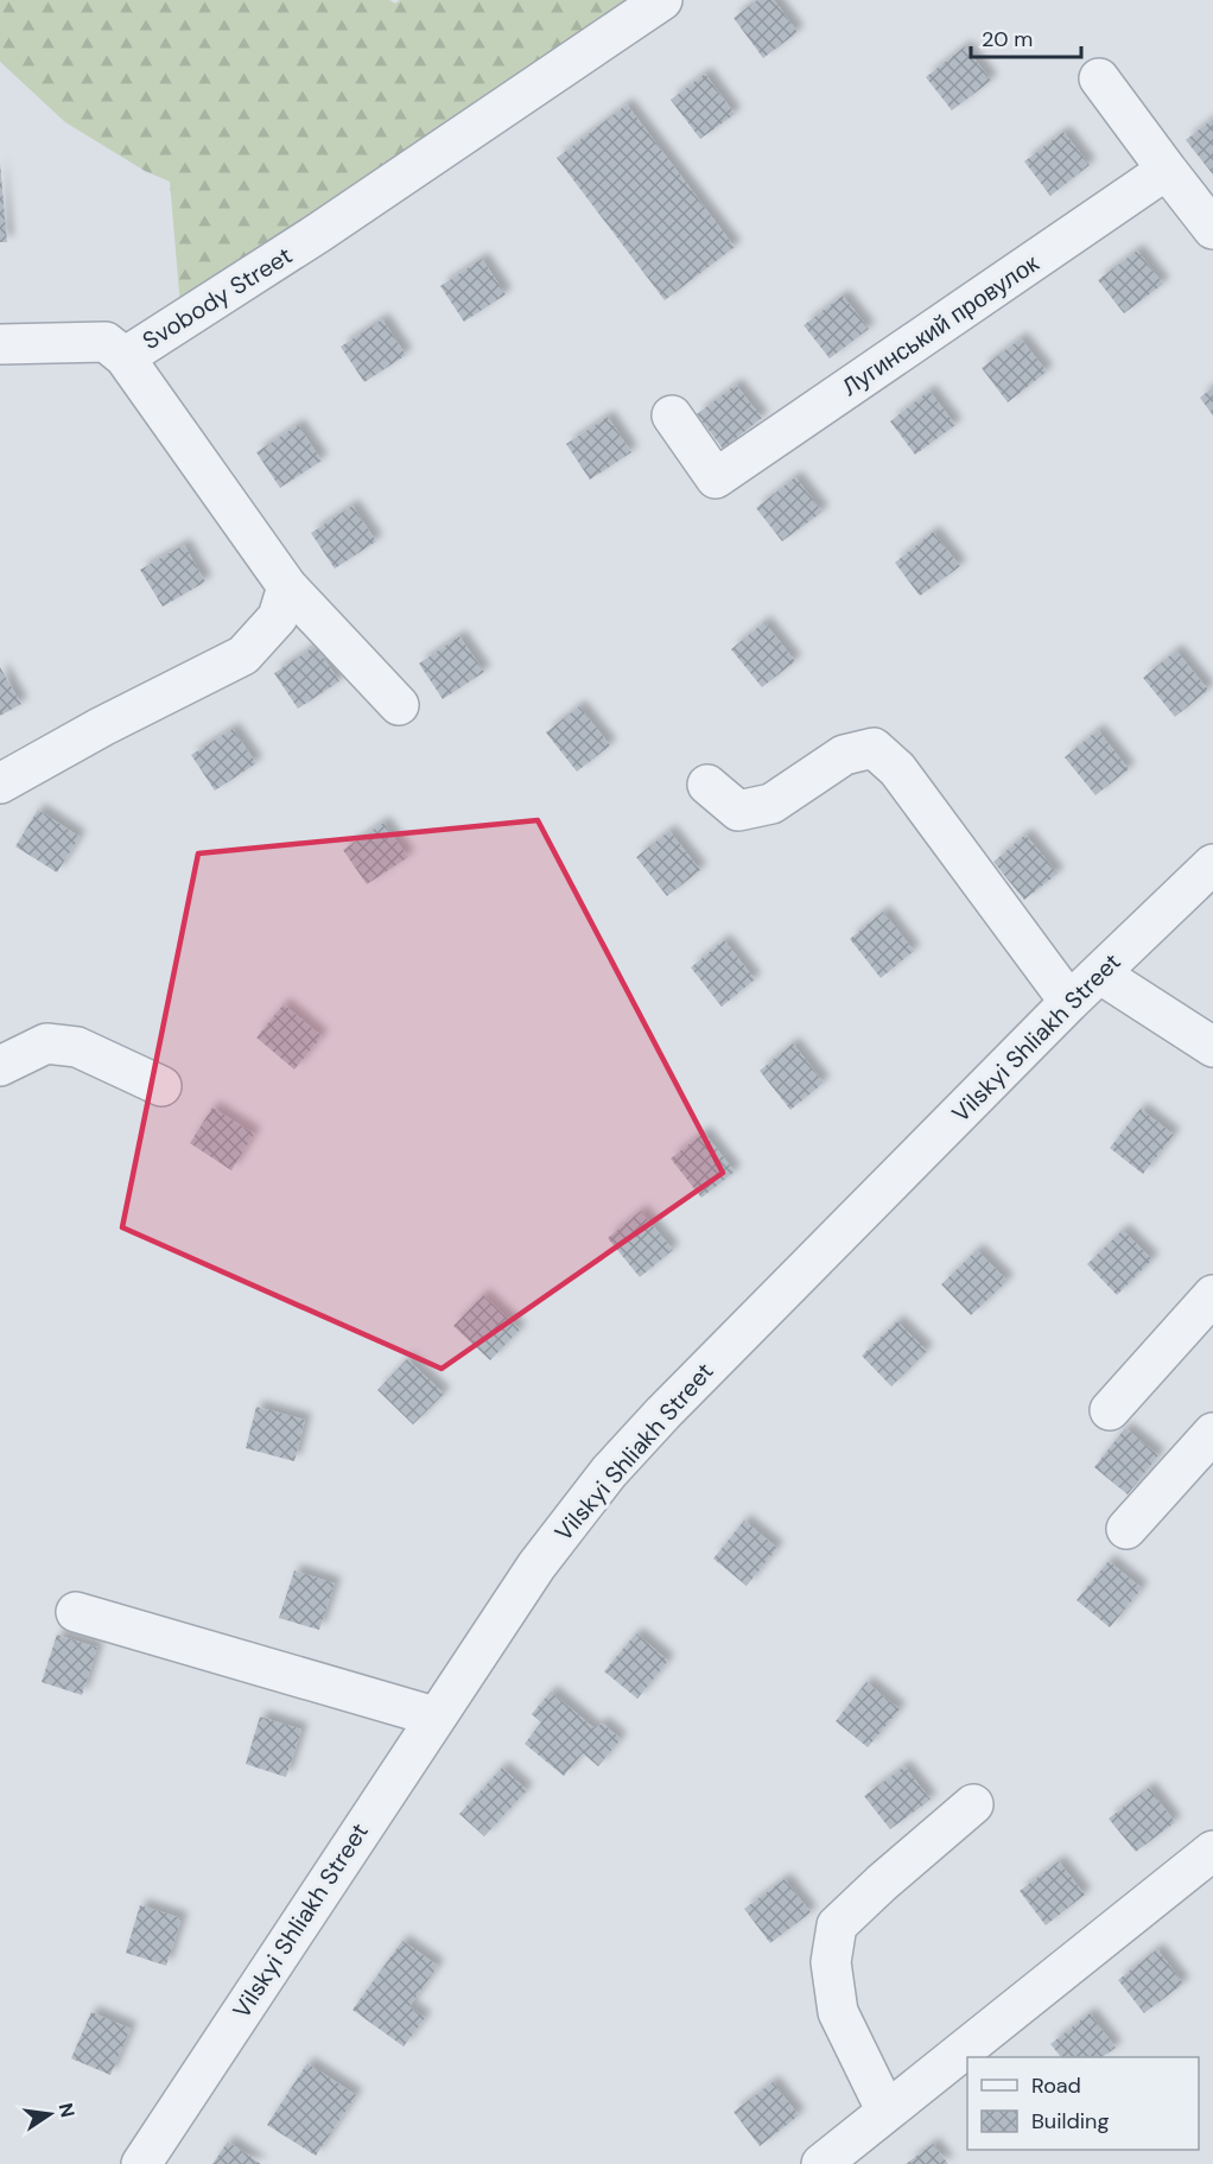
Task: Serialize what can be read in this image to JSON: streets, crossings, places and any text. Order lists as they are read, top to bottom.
{
  "streets": {
    "street": ["Svobody Street", "Лугинський провулок", "Vilskyi Shliakh Street"]
  },
  "legend": ["Road", "Building"],
  "scale_bar": "20 m",
  "north": "right"
}
